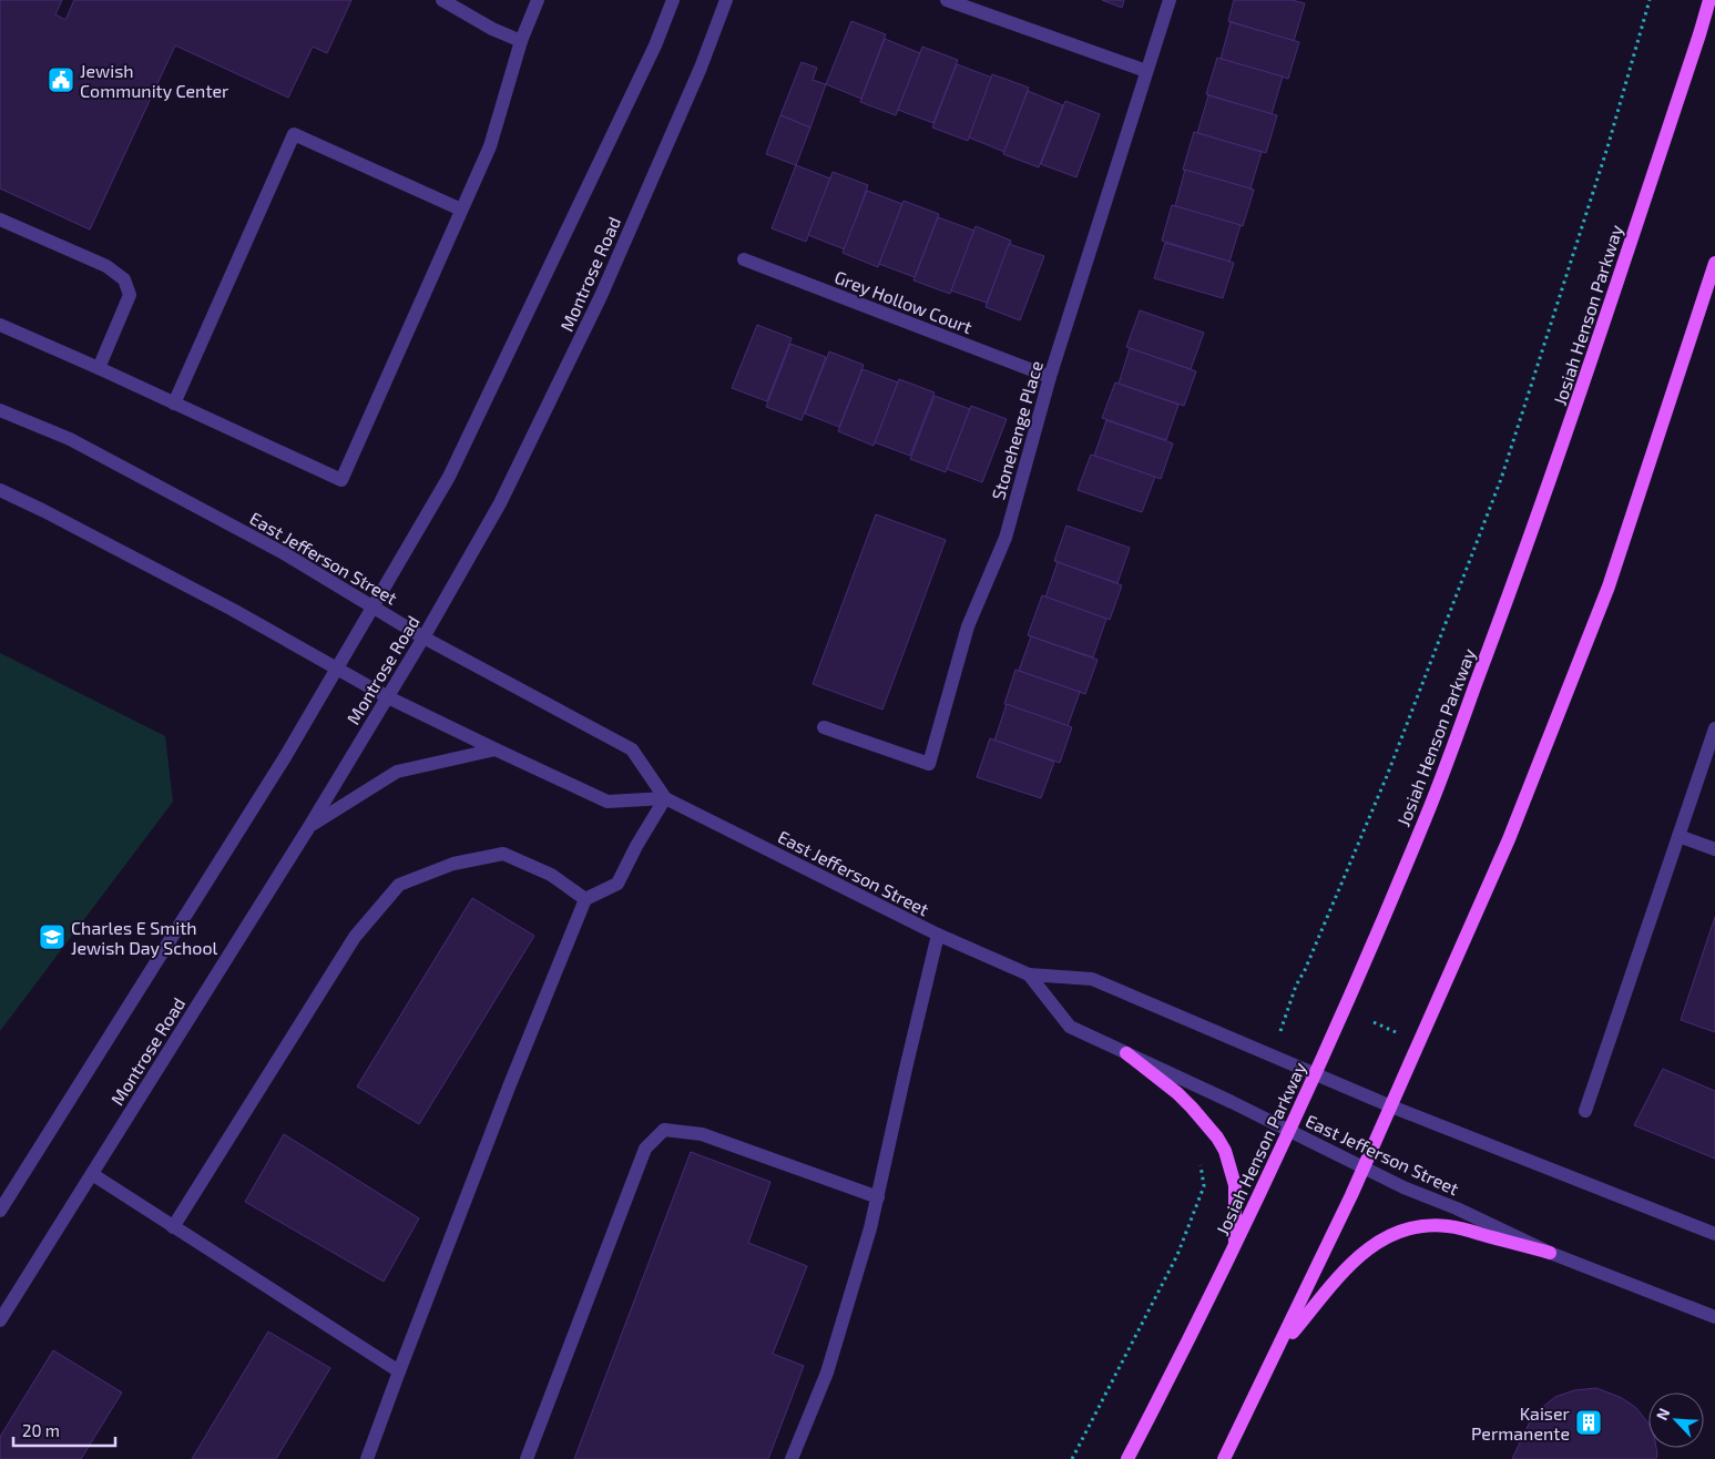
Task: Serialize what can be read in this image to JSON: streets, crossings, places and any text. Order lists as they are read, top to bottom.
{
  "streets": {
    "main road": ["Josiah Henson Parkway"],
    "street": [
      "Montrose Road",
      "Grey Hollow Court",
      "Stonehenge Place",
      "East Jefferson Street"
    ]
  },
  "crossings": [
    ["Montrose Road", "East Jefferson Street"],
    ["Grey Hollow Court", "Stonehenge Place"],
    ["Josiah Henson Parkway", "East Jefferson Street"]
  ],
  "places": {
    "public building": ["Jewish Community Center"],
    "school or university": ["Charles E Smith Jewish Day School"],
    "building": ["Kaiser Permanente"]
  },
  "scale_bar": "20 m",
  "north": "top left"
}
